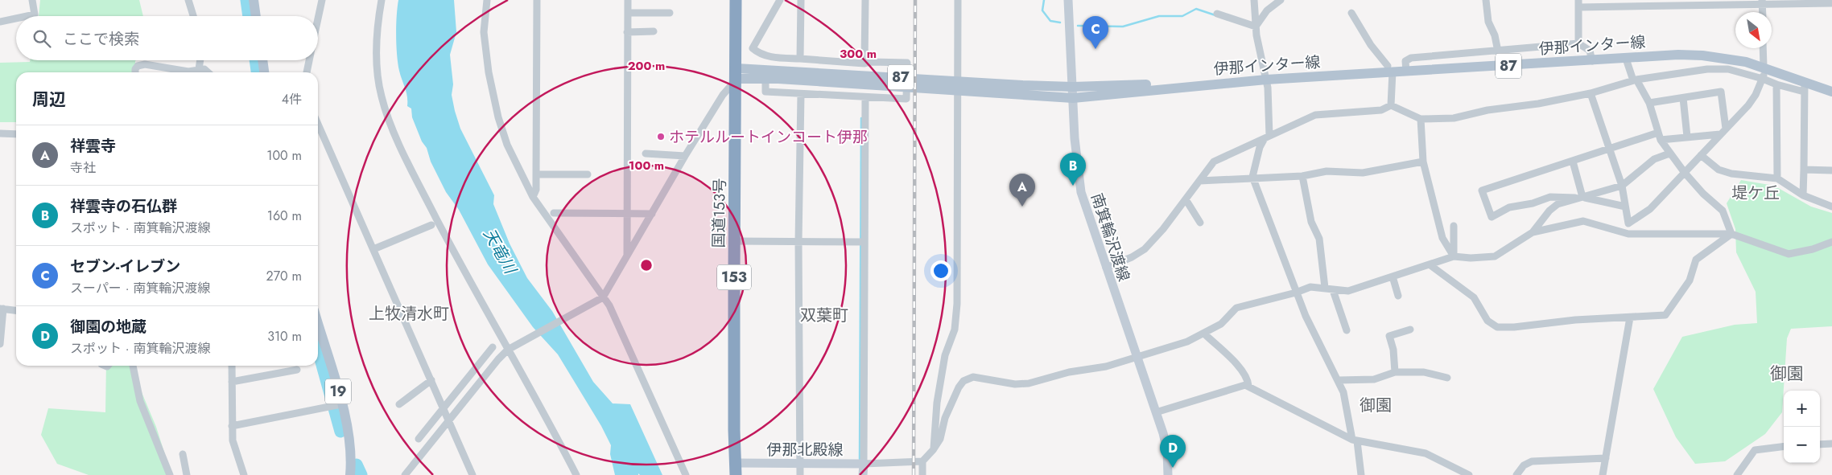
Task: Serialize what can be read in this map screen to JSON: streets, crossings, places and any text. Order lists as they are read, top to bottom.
{
  "streets": {
    "highway": ["国道153号", "153"],
    "main road": [
      "伊那インター線",
      "87",
      "南箕輪沢渡線",
      "19",
      "伊那北殿線"
    ]
  },
  "crossings": [
    ["伊那インター線", "国道153号"],
    ["伊那インター線", "南箕輪沢渡線"],
    ["国道153号", "伊那北殿線"]
  ],
  "districts": [
    "堤ケ丘",
    "上牧清水町",
    "双葉町",
    "御園",
    "御園"
  ],
  "water": ["天竜川"],
  "places": ["ホテルルートインコート伊那"],
  "north": "bottom right",
  "page": {
    "pins": [
      "C",
      "B",
      "A",
      "D"
    ],
    "search": "ここで検索",
    "heading": ["周辺", "4件"],
    "list": [
      {
        "mark": "A",
        "name": "祥雲寺",
        "note": "寺社",
        "value": "100 m"
      },
      {
        "mark": "B",
        "name": "祥雲寺の石仏群",
        "note": "スポット · 南箕輪沢渡線",
        "value": "160 m"
      },
      {
        "mark": "C",
        "name": "セブン-イレブン",
        "note": "スーパー · 南箕輪沢渡線",
        "value": "270 m"
      },
      {
        "mark": "D",
        "name": "御園の地蔵",
        "note": "スポット · 南箕輪沢渡線",
        "value": "310 m"
      }
    ],
    "map_buttons": ["+", "−"]
  },
  "rings": ["300 m", "200 m", "100 m"]
}
